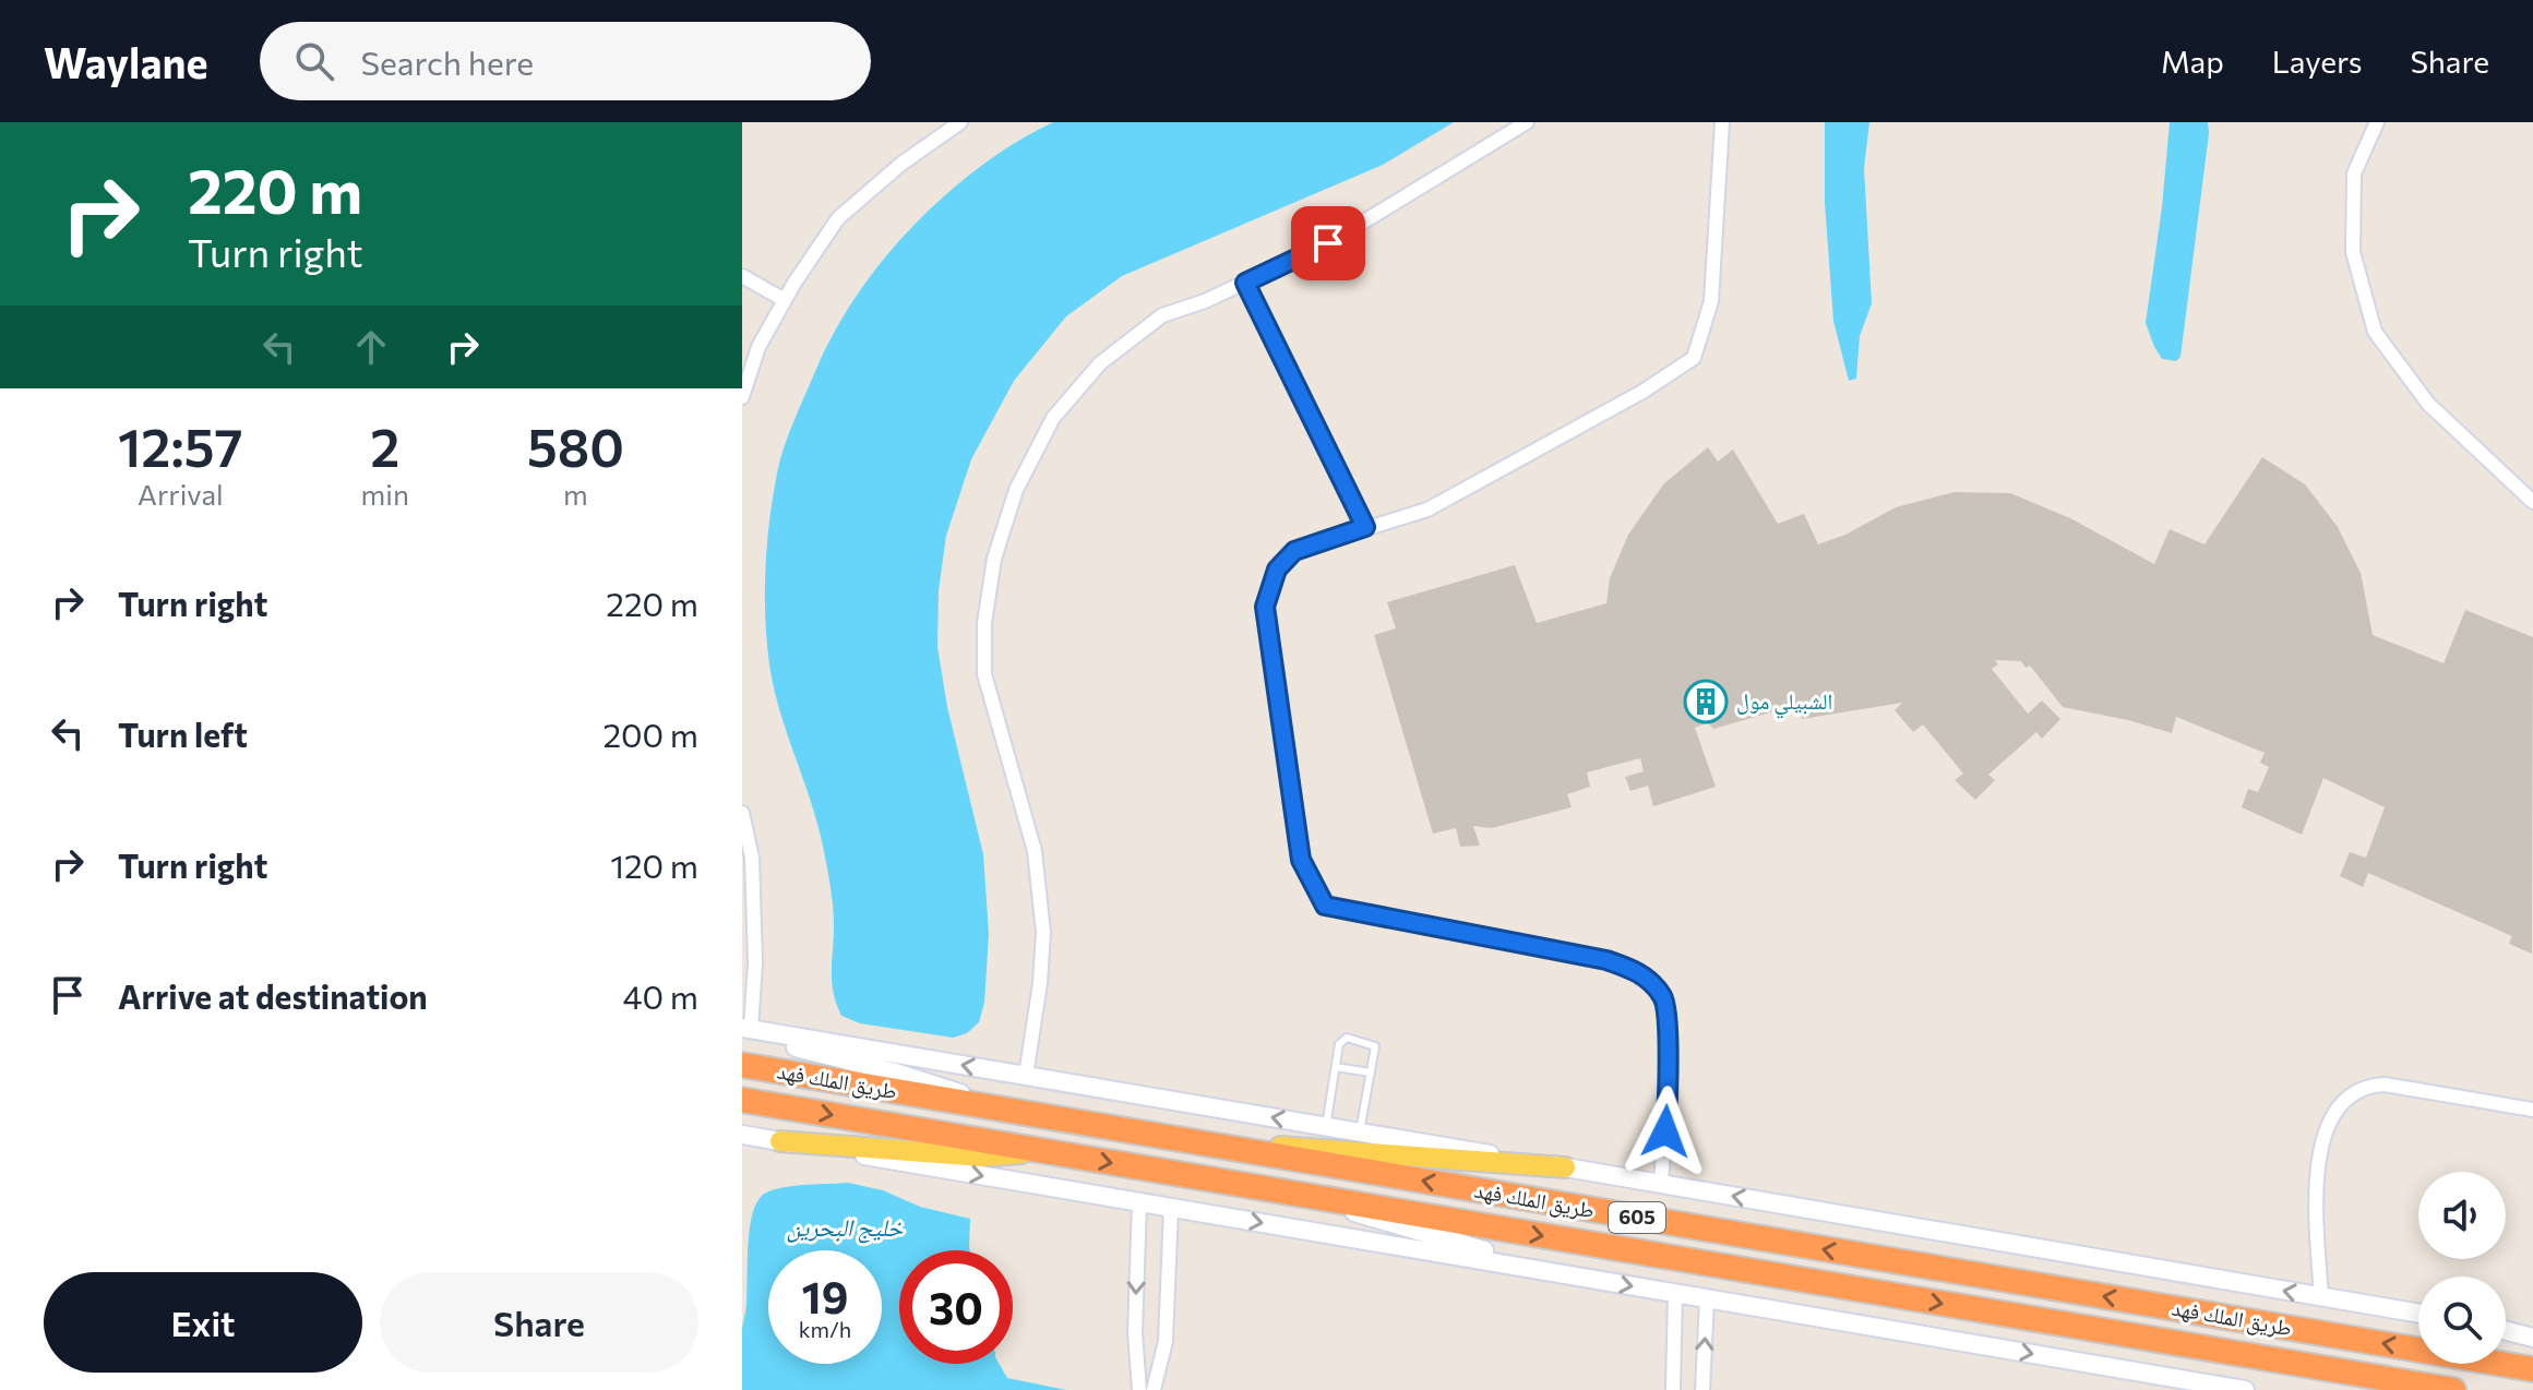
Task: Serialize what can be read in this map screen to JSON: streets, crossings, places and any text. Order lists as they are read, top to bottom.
{
  "streets": {
    "highway": ["طريق الملك فهد", "605"]
  },
  "water": ["خليج البحرين"],
  "places": {
    "building": ["الشبيلي مول"]
  },
  "page": {
    "header": "Waylane",
    "search": "Search here",
    "nav": ["Map", "Layers", "Share"],
    "turn": ["220 m", "Turn right"],
    "eta": [
      "12:57",
      "Arrival",
      "2",
      "min",
      "580",
      "m"
    ],
    "list": [
      {
        "name": "Turn right",
        "value": "220 m"
      },
      {
        "name": "Turn left",
        "value": "200 m"
      },
      {
        "name": "Turn right",
        "value": "120 m"
      },
      {
        "name": "Arrive at destination",
        "value": "40 m"
      }
    ],
    "speed": "19 km/h",
    "limit": "30",
    "buttons": ["Exit", "Share"]
  }
}
